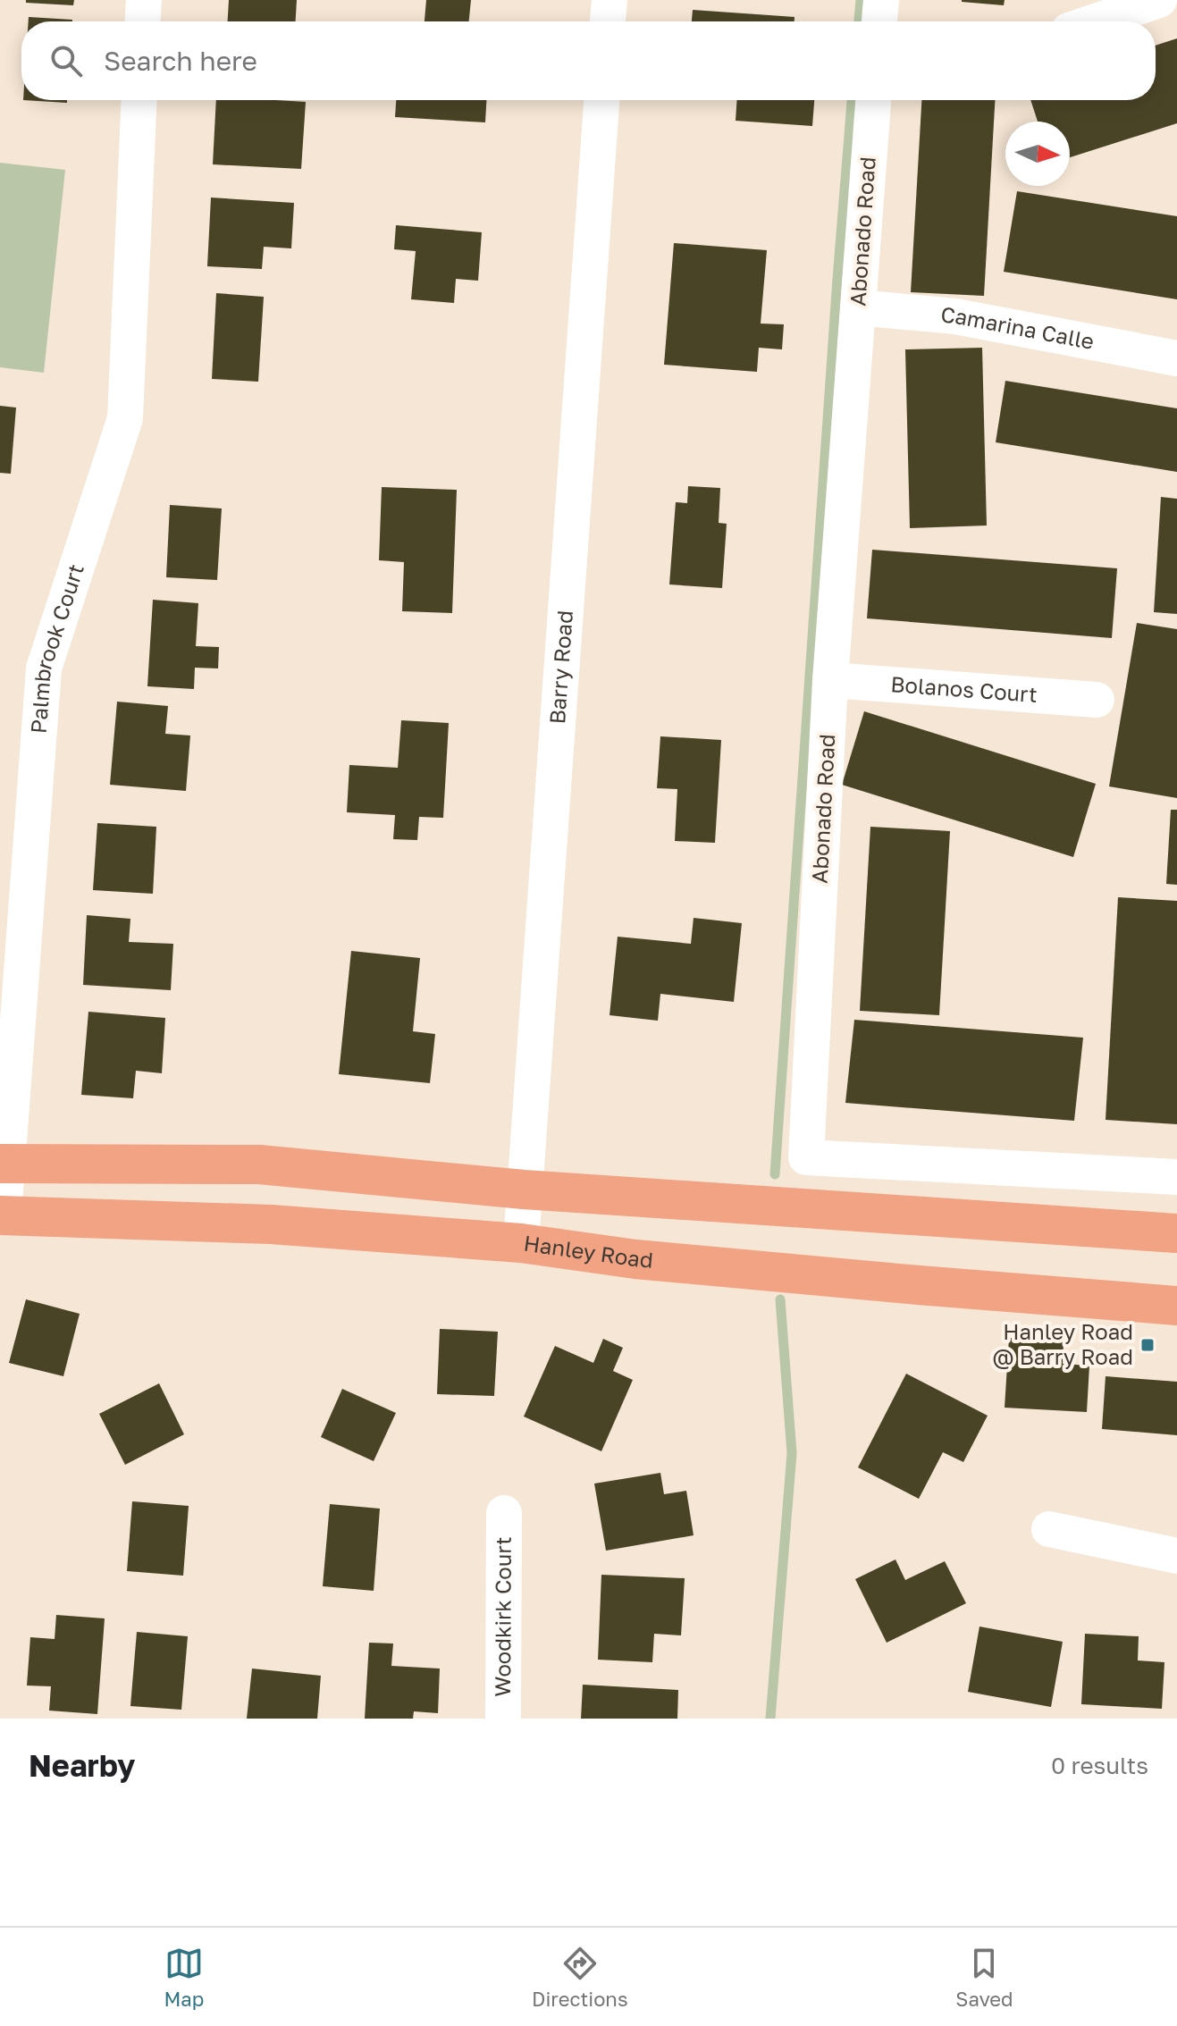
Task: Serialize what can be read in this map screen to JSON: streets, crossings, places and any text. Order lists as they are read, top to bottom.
{
  "streets": {
    "main road": ["Hanley Road"],
    "street": [
      "Abonado Road",
      "Camarina Calle",
      "Palmbrook Court",
      "Barry Road",
      "Bolanos Court",
      "Woodkirk Court"
    ]
  },
  "crossings": [
    ["Abonado Road", "Camarina Calle"],
    ["Abonado Road", "Bolanos Court"],
    ["Palmbrook Court", "Hanley Road"],
    ["Barry Road", "Hanley Road"]
  ],
  "places": {
    "transit": ["Hanley Road @ Barry Road"]
  },
  "north": "right",
  "page": {
    "search": "Search here",
    "heading": ["Nearby", "0 results"],
    "nav": ["Map", "Directions", "Saved"]
  }
}
